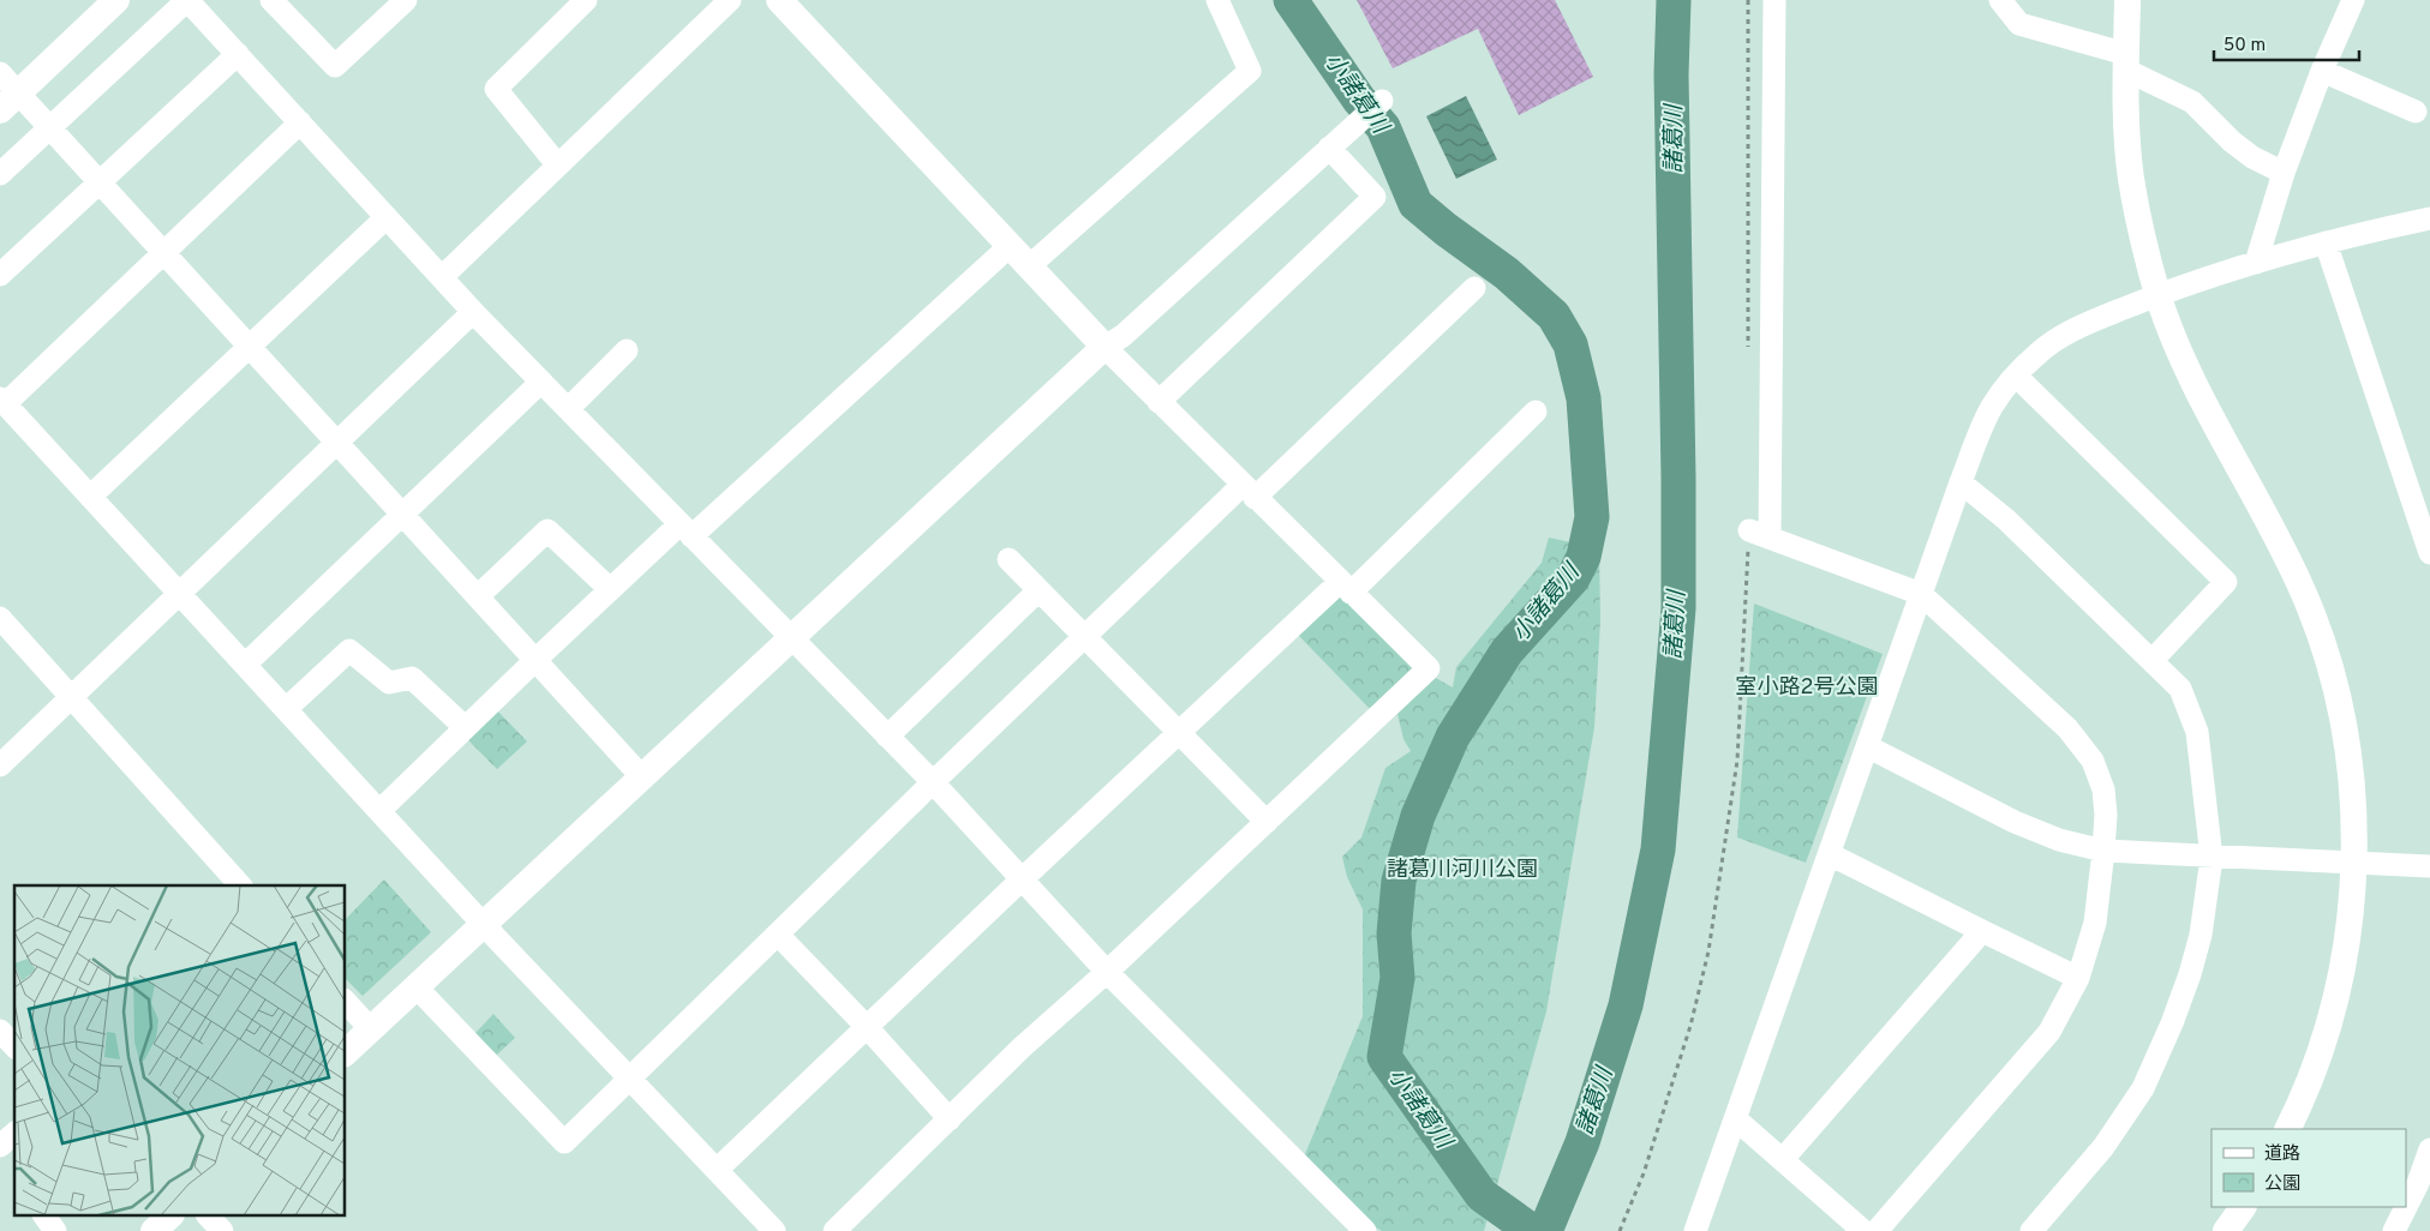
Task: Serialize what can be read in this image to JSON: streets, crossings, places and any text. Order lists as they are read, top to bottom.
{
  "water": ["小諸葛川", "諸葛川"],
  "parks": ["室小路2号公園", "諸葛川河川公園"],
  "legend": ["道路", "公園"],
  "scale_bar": "50 m"
}
